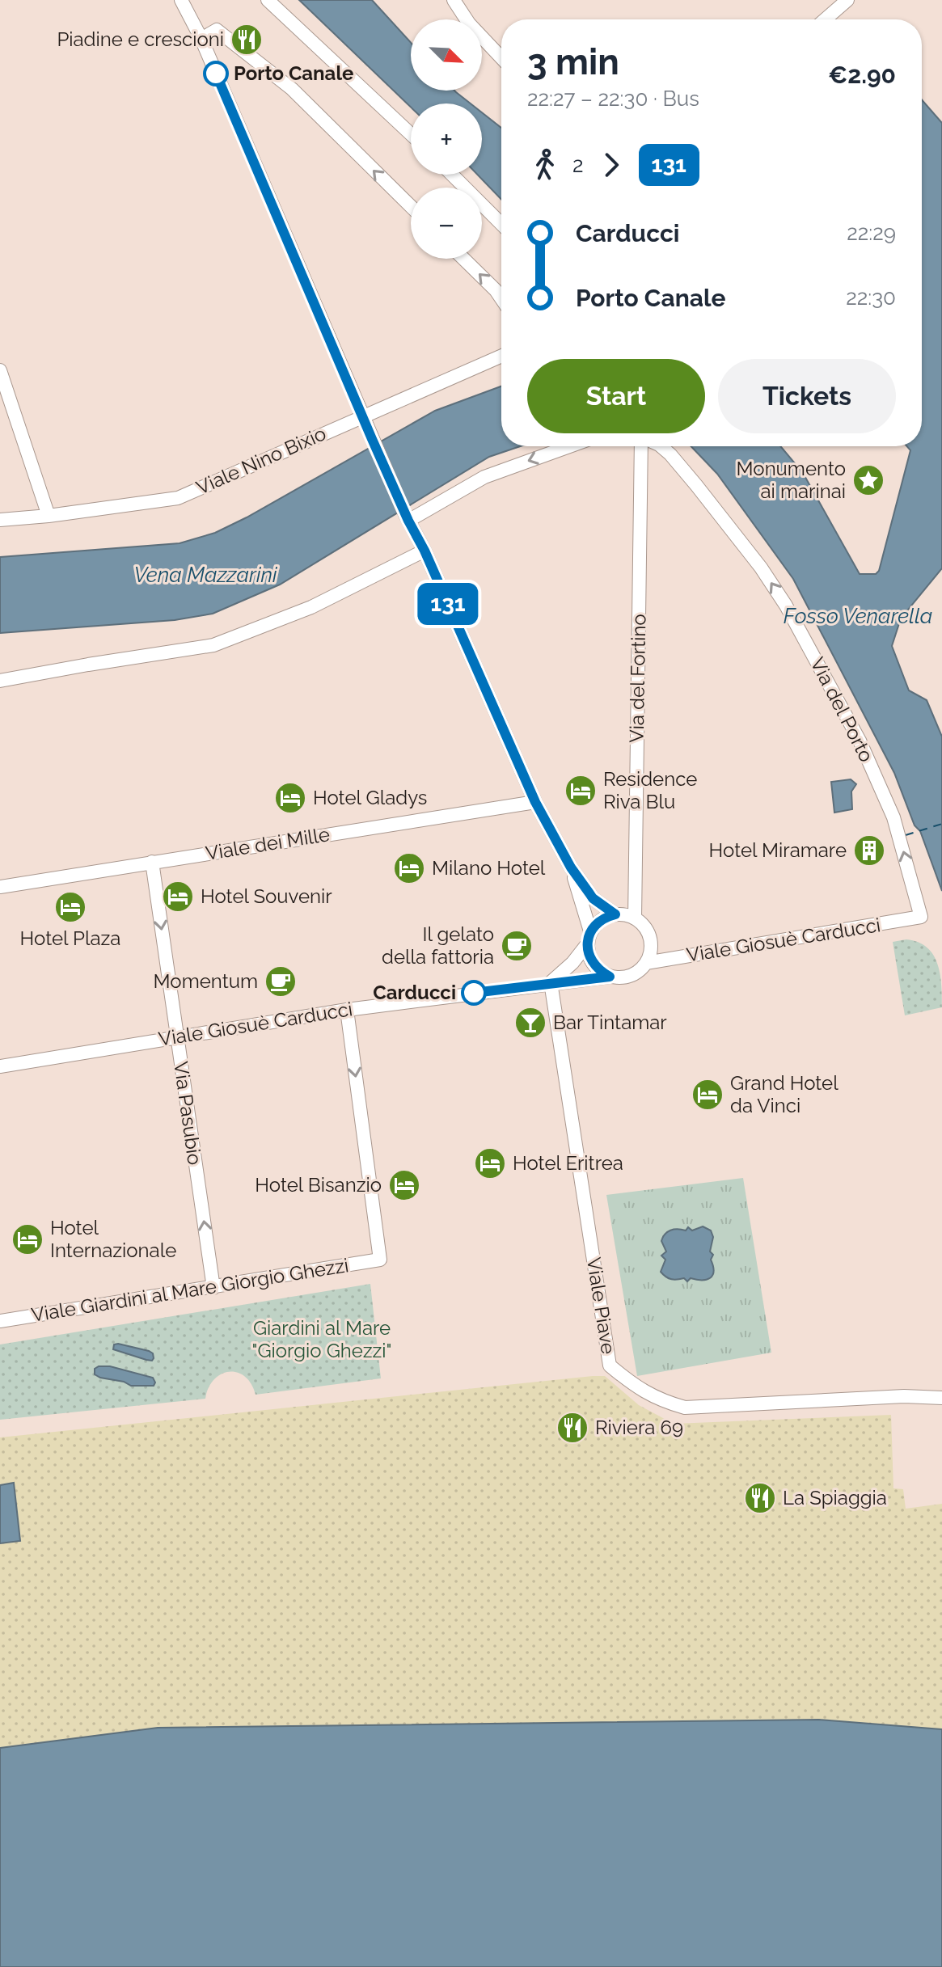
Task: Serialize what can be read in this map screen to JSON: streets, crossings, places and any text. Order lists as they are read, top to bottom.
{
  "streets": {
    "street": [
      "Viale Nino Bixio",
      "Via del Fortino",
      "Via del Porto",
      "Viale dei Mille",
      "Viale Giosuè Carducci",
      "Via Pasubio",
      "Viale Giardini al Mare Giorgio Ghezzi",
      "Viale Piave"
    ]
  },
  "crossings": [
    ["Via del Fortino", "Viale Giosuè Carducci"],
    ["Via del Porto", "Viale Giosuè Carducci"],
    ["Viale dei Mille", "Via Pasubio"],
    ["Viale Giosuè Carducci", "Via Pasubio"],
    ["Viale Giosuè Carducci", "Viale Giardini al Mare Giorgio Ghezzi"],
    ["Viale Giosuè Carducci", "Viale Piave"],
    ["Via Pasubio", "Viale Giardini al Mare Giorgio Ghezzi"]
  ],
  "one_way": ["Via del Porto"],
  "water": ["Vena Mazzarini", "Fosso Venarella"],
  "parks": ["Giardini al Mare \"Giorgio Ghezzi\""],
  "places": {
    "restaurant": ["Piadine e crescioni", "Riviera 69", "La Spiaggia"],
    "other": ["Porto Canale", "Carducci"],
    "place": ["Monumento ai marinai"],
    "hotel": [
      "Residence Riva Blu",
      "Hotel Gladys",
      "Milano Hotel",
      "Hotel Souvenir",
      "Hotel Plaza",
      "Grand Hotel da Vinci",
      "Hotel Eritrea",
      "Hotel Bisanzio",
      "Hotel Internazionale"
    ],
    "building": ["Hotel Miramare"],
    "cafe": ["Il gelato della fattoria", "Momentum"],
    "bar": ["Bar Tintamar"]
  },
  "lines": ["bus line 131"],
  "north": "bottom right",
  "page": {
    "on_map": "131",
    "map_buttons": ["+", "−"],
    "heading": ["3 min", "22:27 – 22:30 · Bus", "€2.90"],
    "legs": ["2", "131"],
    "list": [
      {
        "name": "Carducci",
        "value": "22:29"
      },
      {
        "name": "Porto Canale",
        "value": "22:30"
      }
    ],
    "buttons": ["Start", "Tickets"]
  }
}
